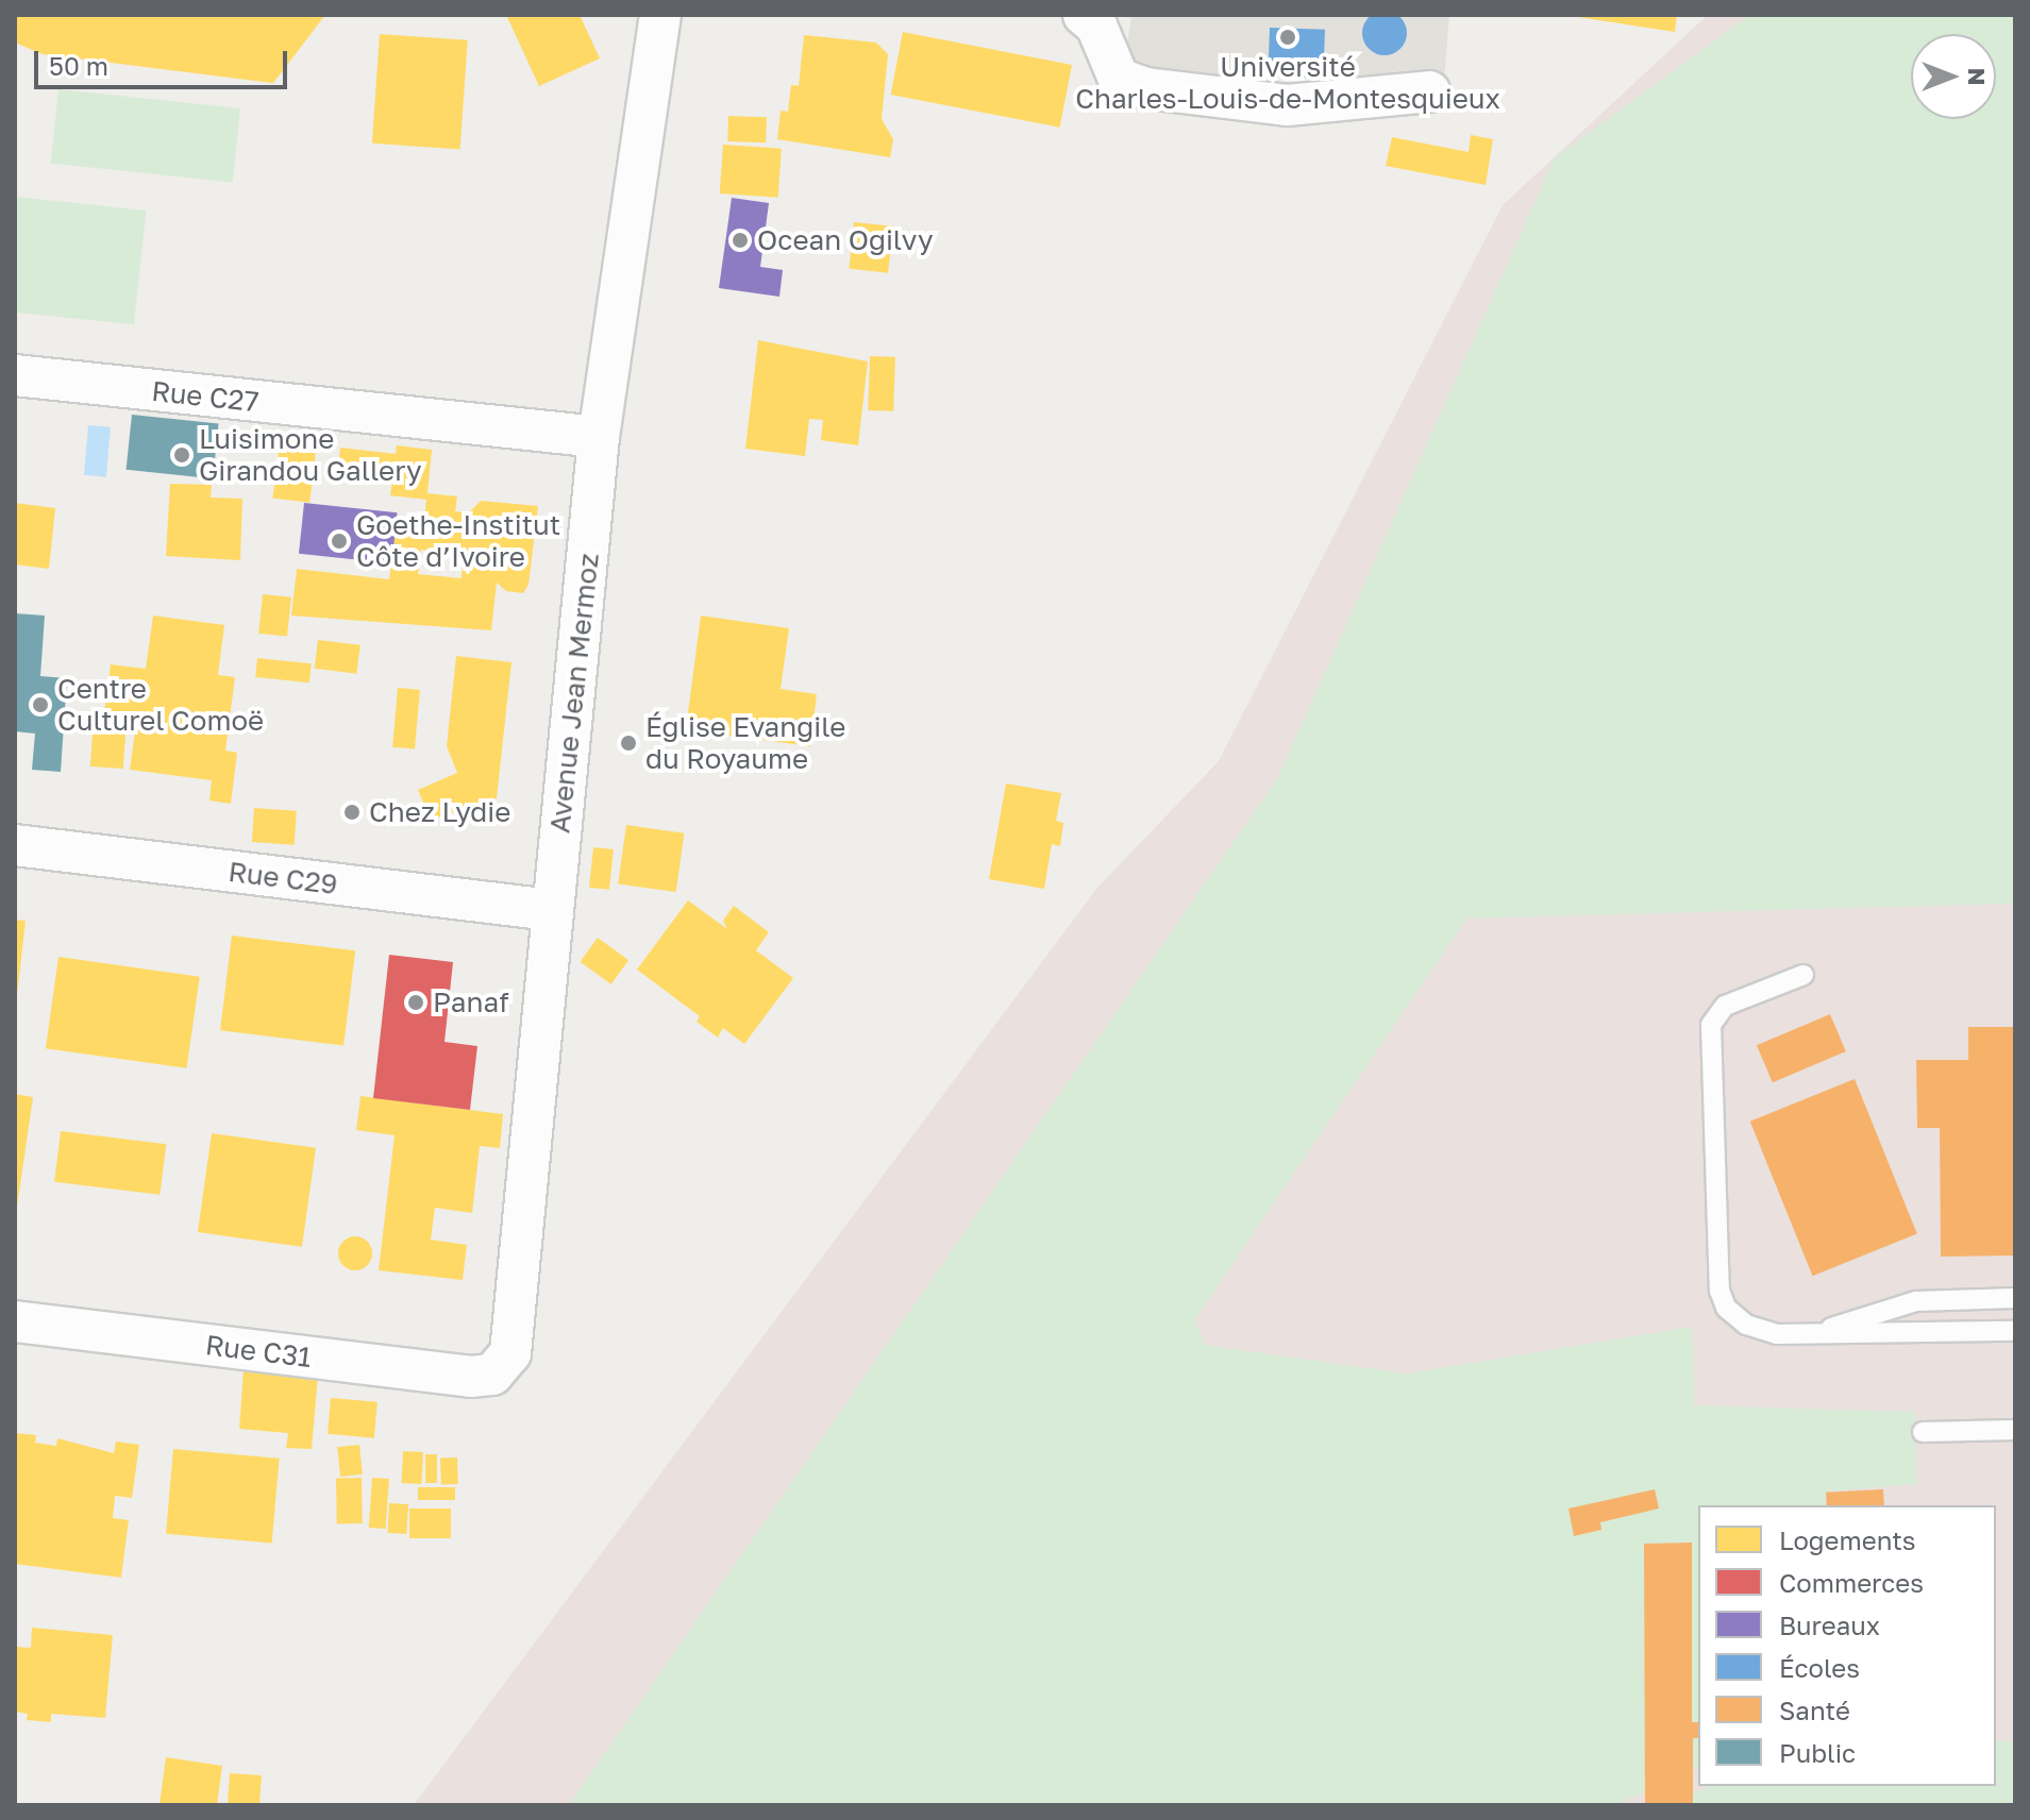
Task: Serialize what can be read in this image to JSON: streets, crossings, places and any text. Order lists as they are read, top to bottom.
{
  "streets": {
    "street": [
      "Rue C27",
      "Avenue Jean Mermoz",
      "Rue C29",
      "Rue C31"
    ]
  },
  "crossings": [
    ["Rue C27", "Avenue Jean Mermoz"],
    ["Avenue Jean Mermoz", "Rue C29"],
    ["Avenue Jean Mermoz", "Rue C31"]
  ],
  "places": [
    "Université Charles-Louis-de-Montesquieux",
    "Ocean Ogilvy",
    "Luisimone Girandou Gallery",
    "Goethe-Institut Côte d’Ivoire",
    "Centre Culturel Comoë",
    "Église Evangile du Royaume",
    "Chez Lydie",
    "Panaf"
  ],
  "legend": [
    "Logements",
    "Commerces",
    "Bureaux",
    "Écoles",
    "Santé",
    "Public"
  ],
  "scale_bar": "50 m",
  "north": "right"
}
